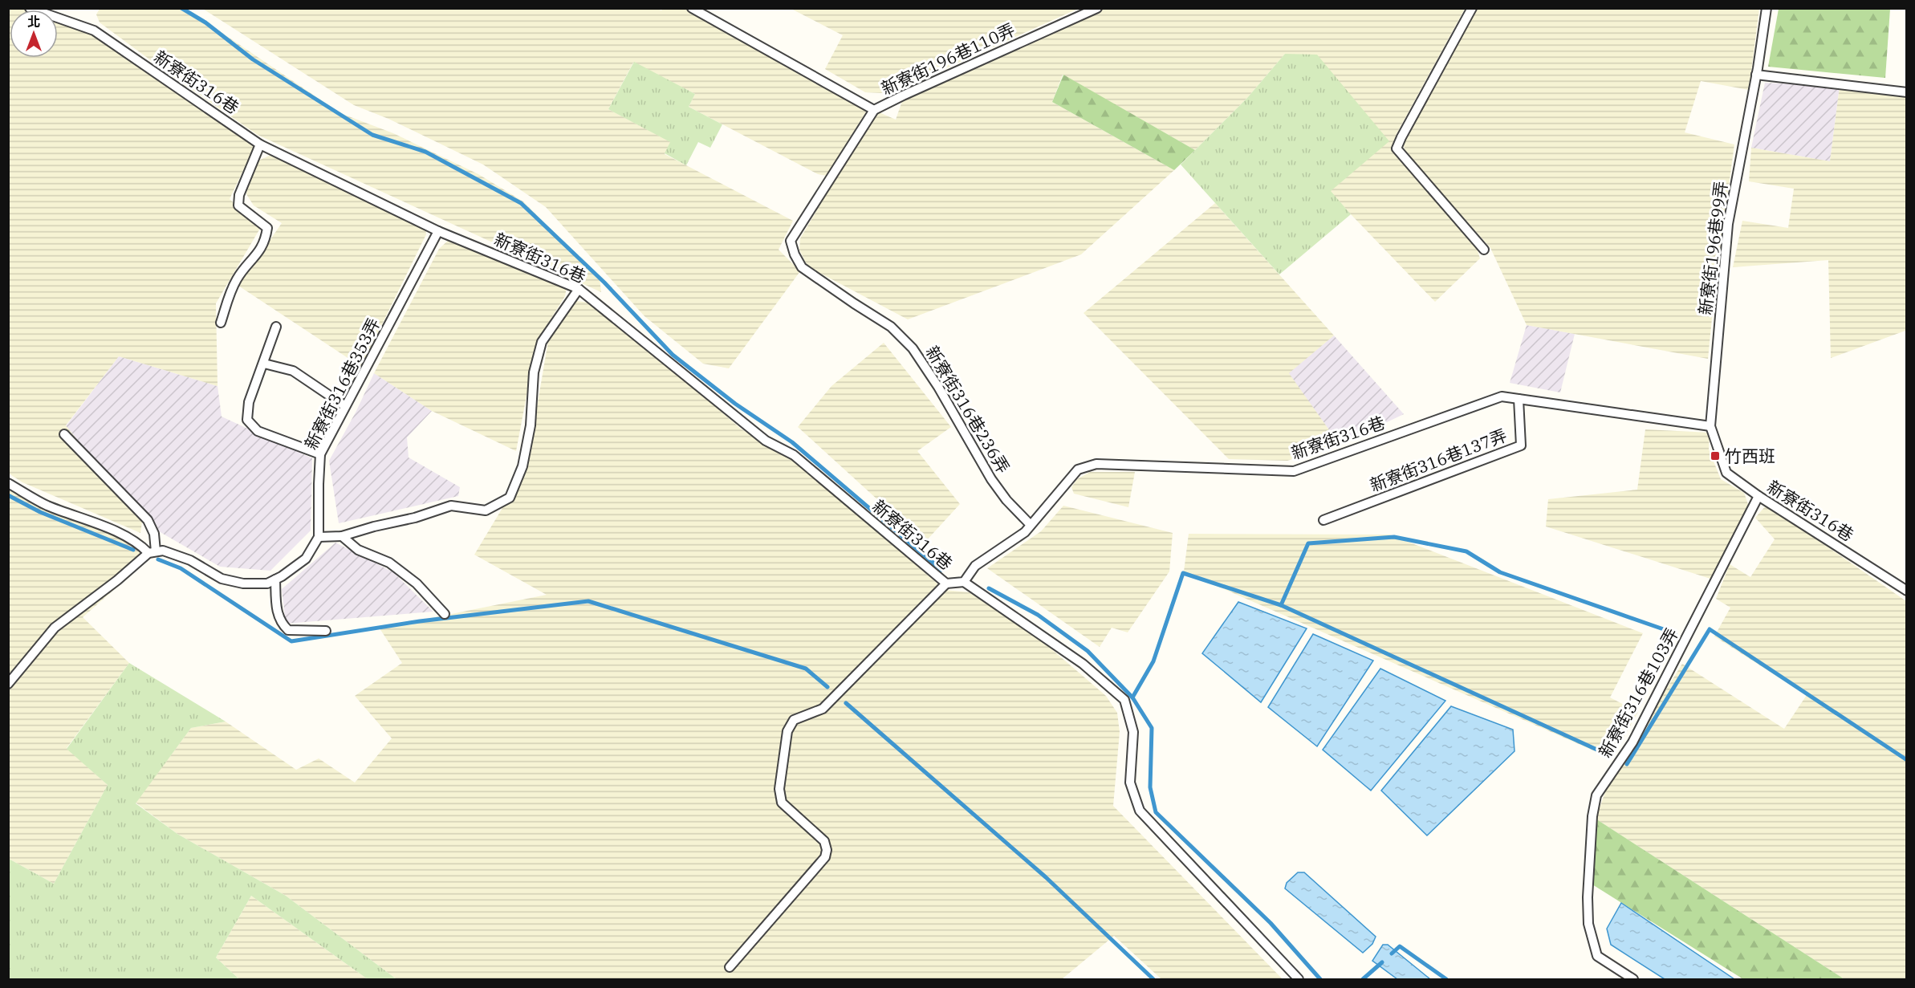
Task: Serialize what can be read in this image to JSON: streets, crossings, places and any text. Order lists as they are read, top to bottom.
{
  "streets": {
    "lane": [
      "新寮街196巷110弄",
      "新寮街316巷",
      "新寮街196巷99弄",
      "新寮街316巷353弄",
      "新寮街316巷236弄",
      "新寮街316巷137弄",
      "新寮街316巷103弄"
    ]
  },
  "crossings": [
    ["新寮街196巷110弄", "新寮街316巷236弄"],
    ["新寮街316巷", "新寮街196巷99弄"],
    ["新寮街316巷", "新寮街316巷353弄"],
    ["新寮街316巷", "新寮街316巷236弄"],
    ["新寮街316巷", "新寮街316巷137弄"],
    ["新寮街316巷", "新寮街316巷103弄"]
  ],
  "places": {
    "transit": ["竹西班"]
  },
  "north": "top"
}
